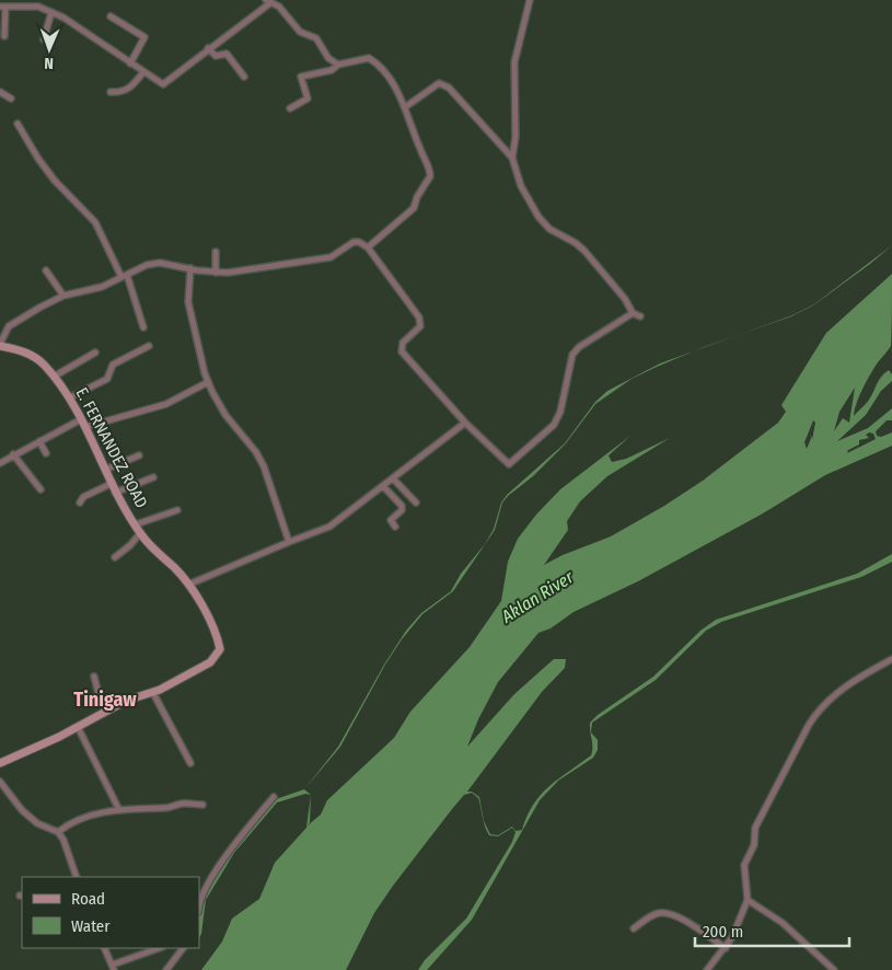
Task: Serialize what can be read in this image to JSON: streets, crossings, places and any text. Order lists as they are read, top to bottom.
{
  "streets": {
    "street": ["E. FERNANDEZ ROAD"]
  },
  "districts": ["Tinigaw"],
  "water": ["Aklan River"],
  "legend": ["Road", "Water"],
  "scale_bar": "200 m",
  "north": "bottom"
}
